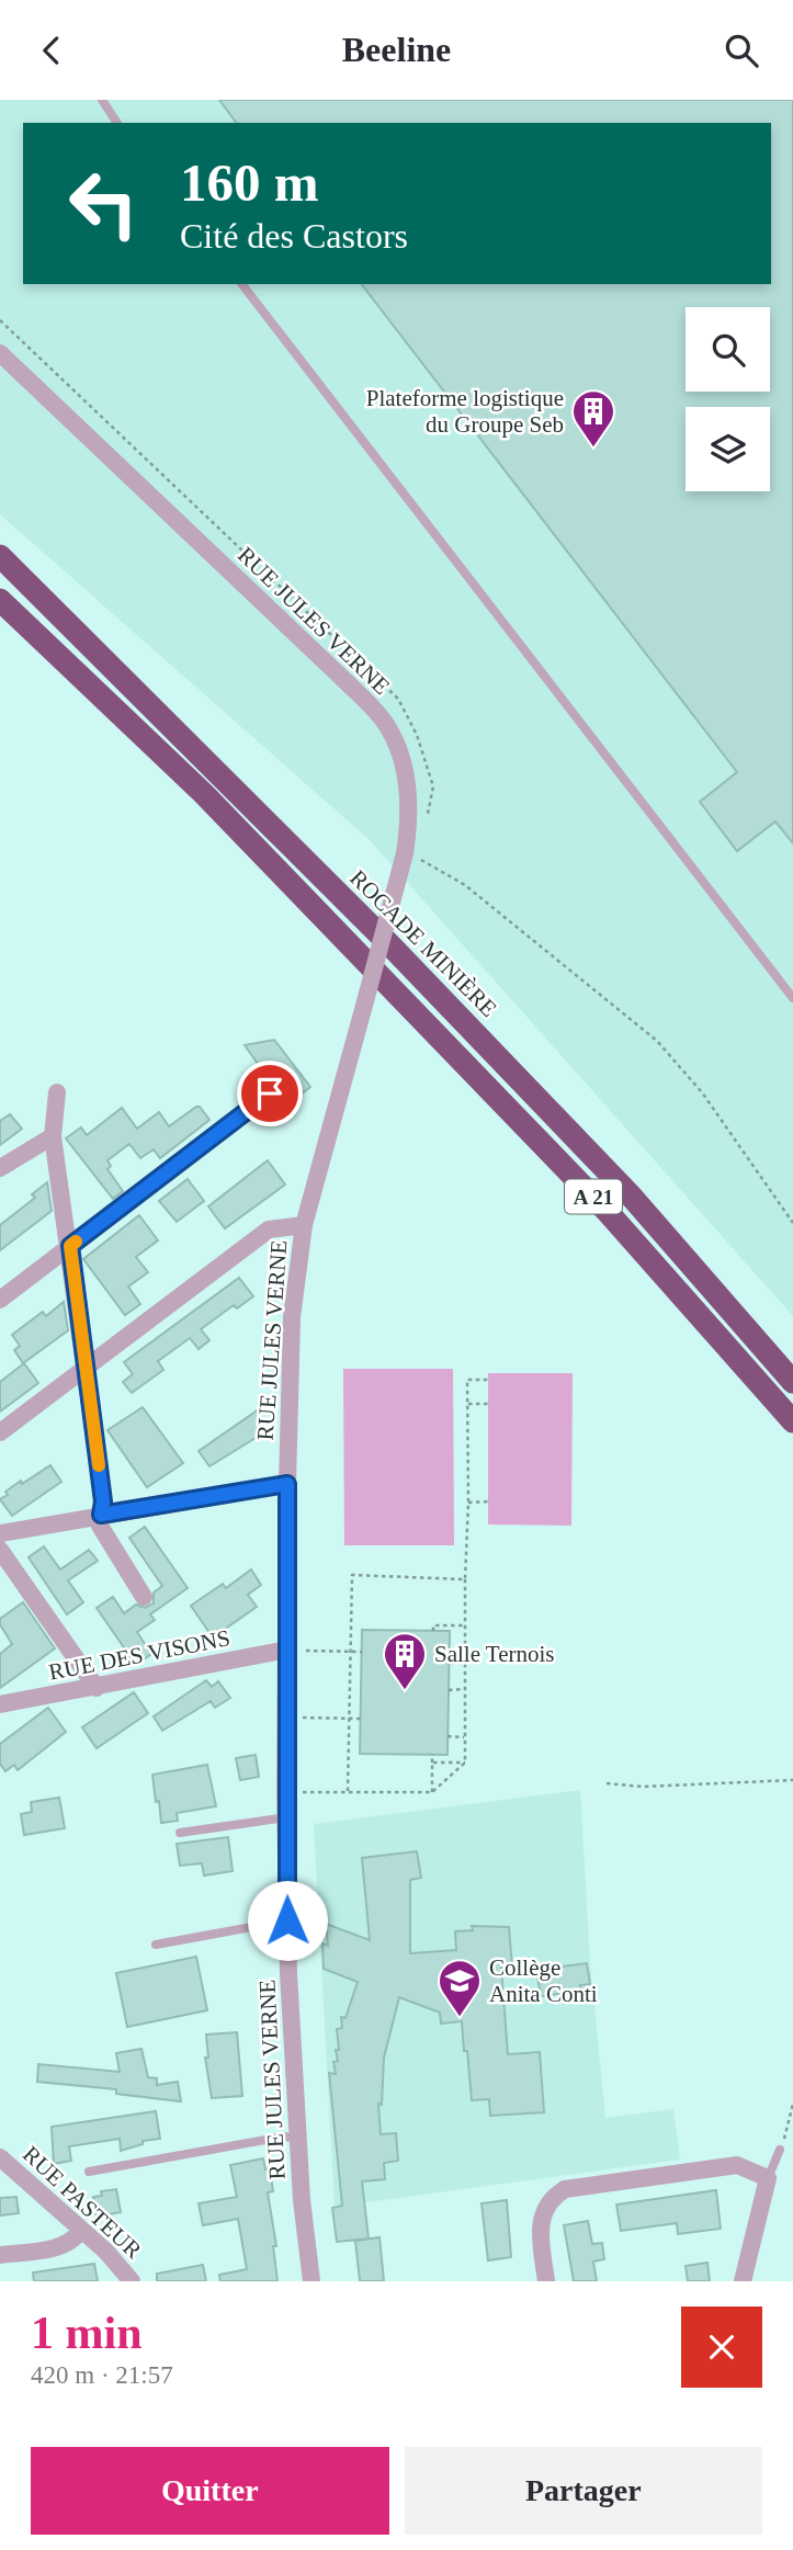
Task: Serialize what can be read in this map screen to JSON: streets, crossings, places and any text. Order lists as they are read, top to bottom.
{
  "streets": {
    "highway": ["ROCADE MINIÈRE", "A 21"],
    "street": ["RUE JULES VERNE", "RUE DES VISONS", "RUE PASTEUR"]
  },
  "crossings": [
    ["RUE JULES VERNE", "RUE DES VISONS"]
  ],
  "places": {
    "building": ["Plateforme logistique du Groupe Seb", "Salle Ternois"],
    "school or university": ["Collège Anita Conti"]
  },
  "page": {
    "header": "Beeline",
    "turn": ["160 m", "Cité des Castors"],
    "heading": ["1 min", "420 m · 21:57"],
    "buttons": ["Quitter", "Partager"]
  }
}
